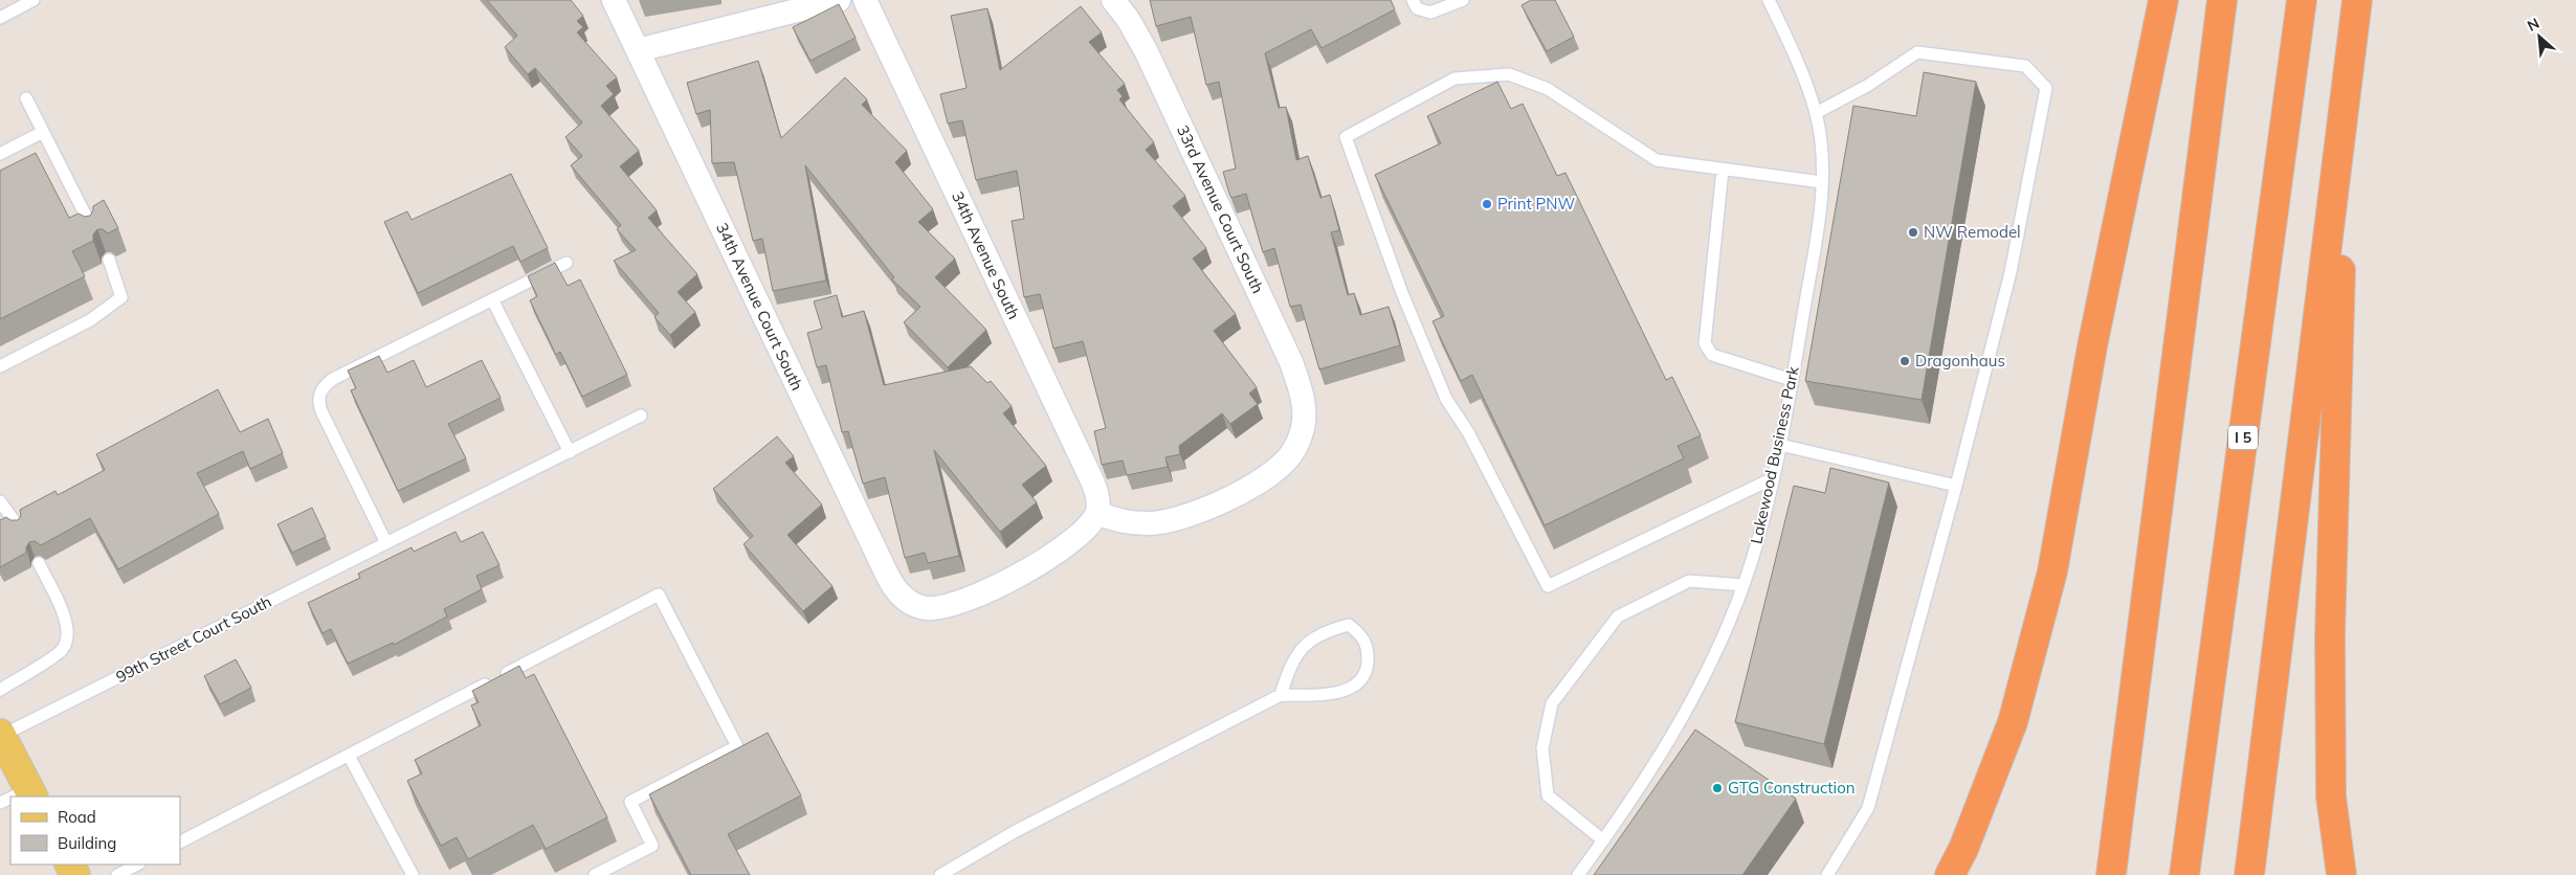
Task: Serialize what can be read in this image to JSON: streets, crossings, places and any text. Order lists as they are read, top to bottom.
{
  "streets": {
    "highway": ["I 5"],
    "street": ["33rd Avenue Court South", "34th Avenue South", "34th Avenue Court South"],
    "lane": ["Lakewood Business Park", "99th Street Court South"]
  },
  "crossings": [
    ["33rd Avenue Court South", "34th Avenue South"],
    ["33rd Avenue Court South", "34th Avenue Court South"],
    ["34th Avenue South", "34th Avenue Court South"]
  ],
  "places": [
    "Print PNW",
    "NW Remodel",
    "Dragonhaus",
    "GTG Construction"
  ],
  "legend": ["Road", "Building"],
  "north": "top left"
}
